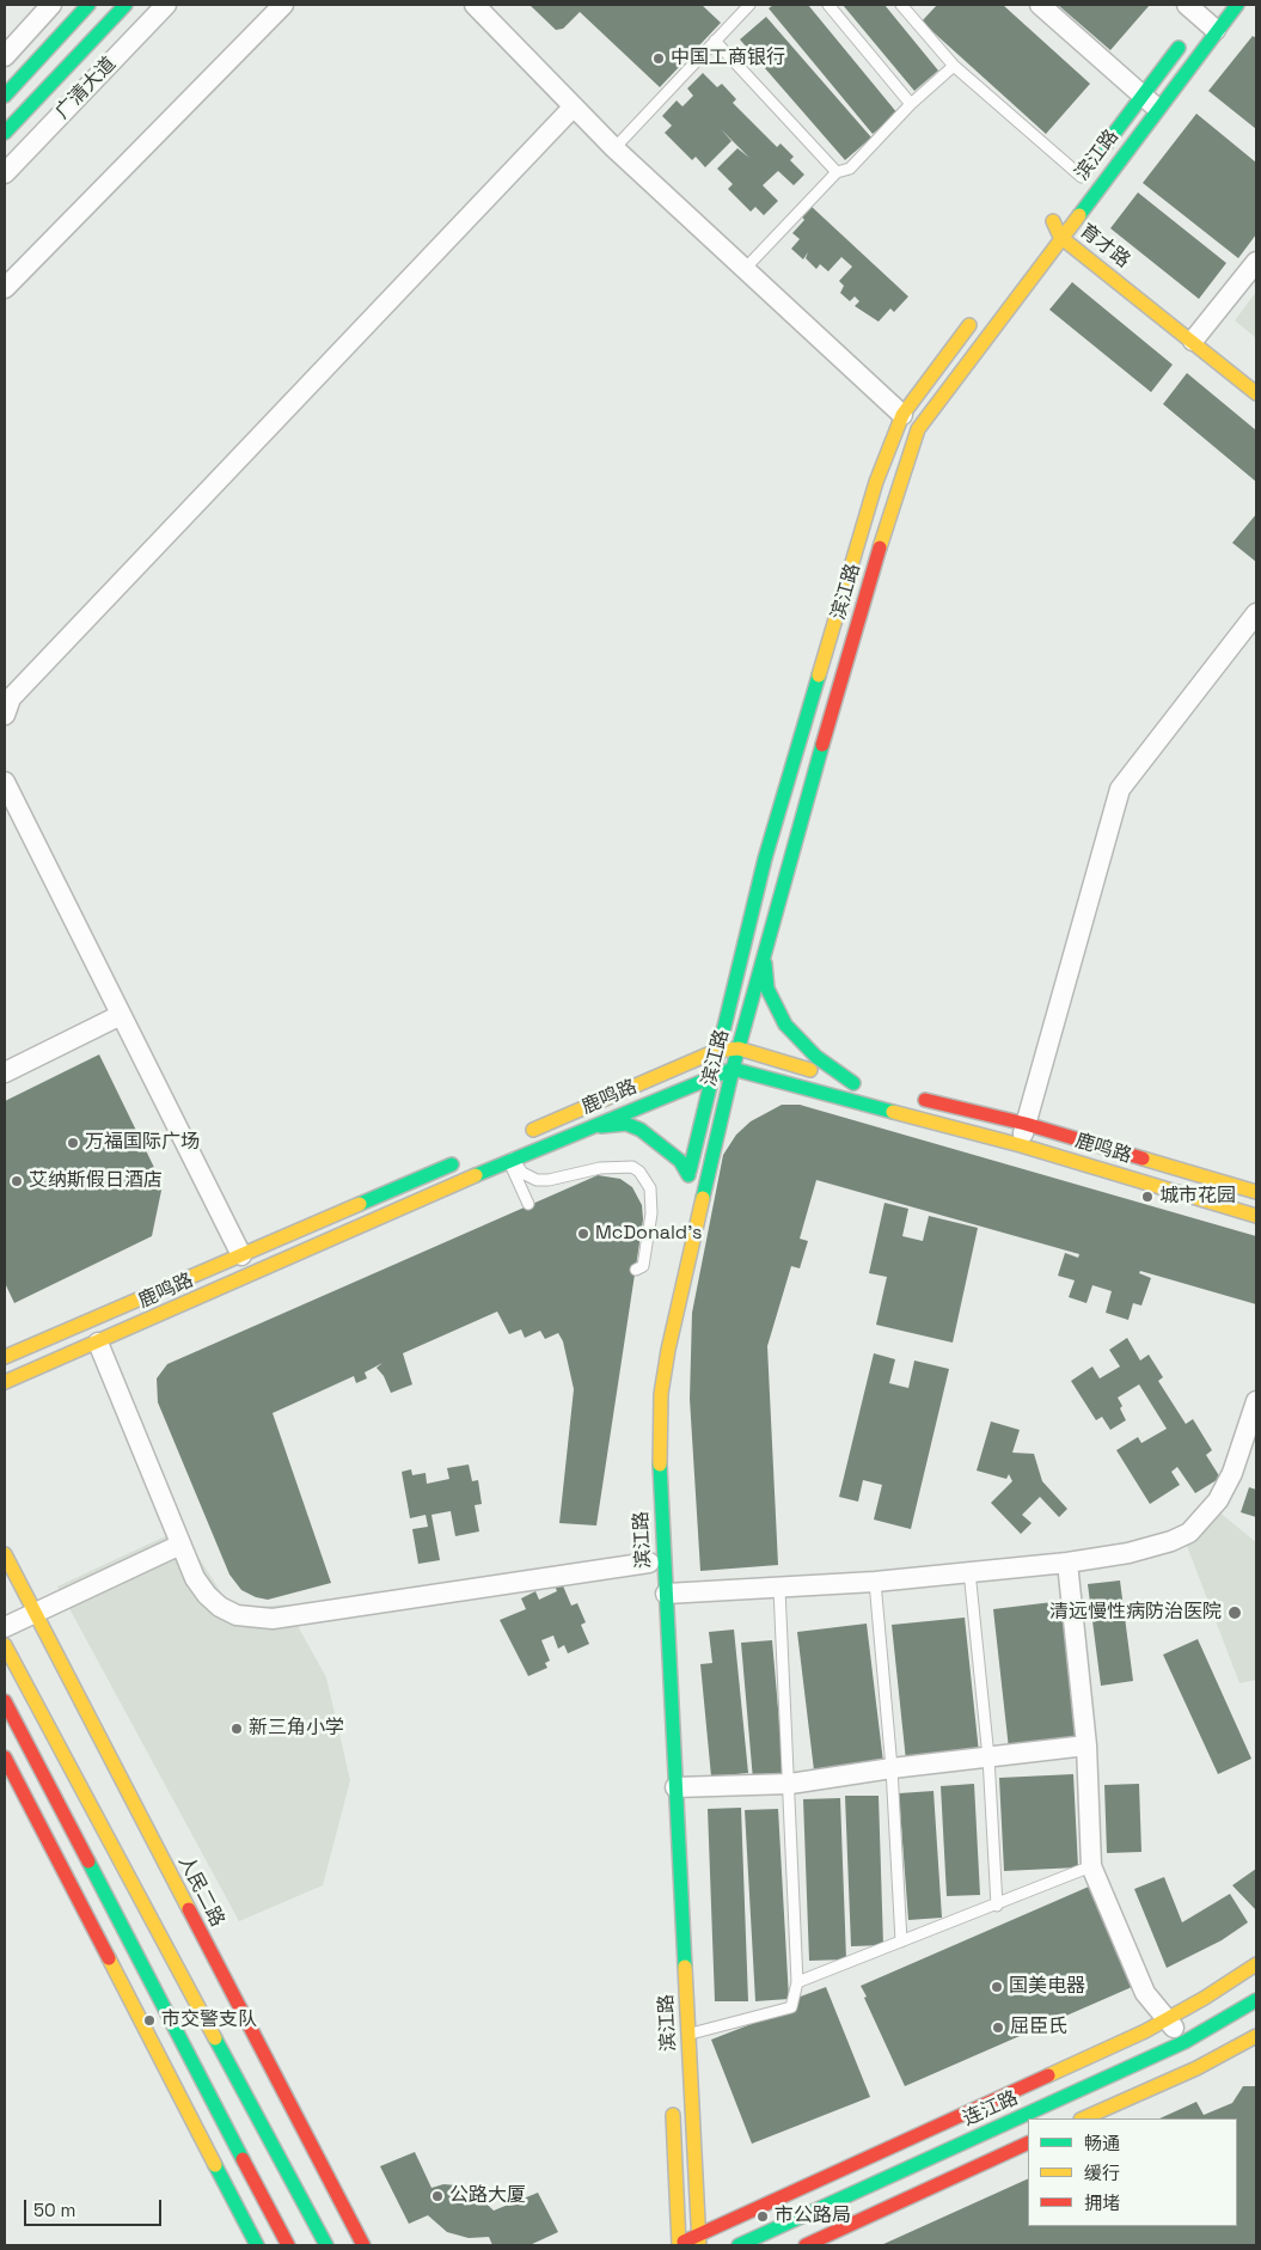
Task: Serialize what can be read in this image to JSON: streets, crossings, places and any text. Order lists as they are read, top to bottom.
{
  "streets": {
    "main road": [
      "广清大道",
      "滨江路",
      "育才路",
      "鹿鸣路",
      "人民二路",
      "连江路"
    ]
  },
  "crossings": [
    ["滨江路", "育才路"],
    ["滨江路", "鹿鸣路"]
  ],
  "places": [
    "中国工商银行",
    "万福国际广场",
    "艾纳斯假日酒店",
    "城市花园",
    "McDonald's",
    "清远慢性病防治医院",
    "新三角小学",
    "国美电器",
    "市交警支队",
    "屈臣氏",
    "公路大厦",
    "市公路局"
  ],
  "legend": ["畅通", "缓行", "拥堵"],
  "scale_bar": "50 m"
}
